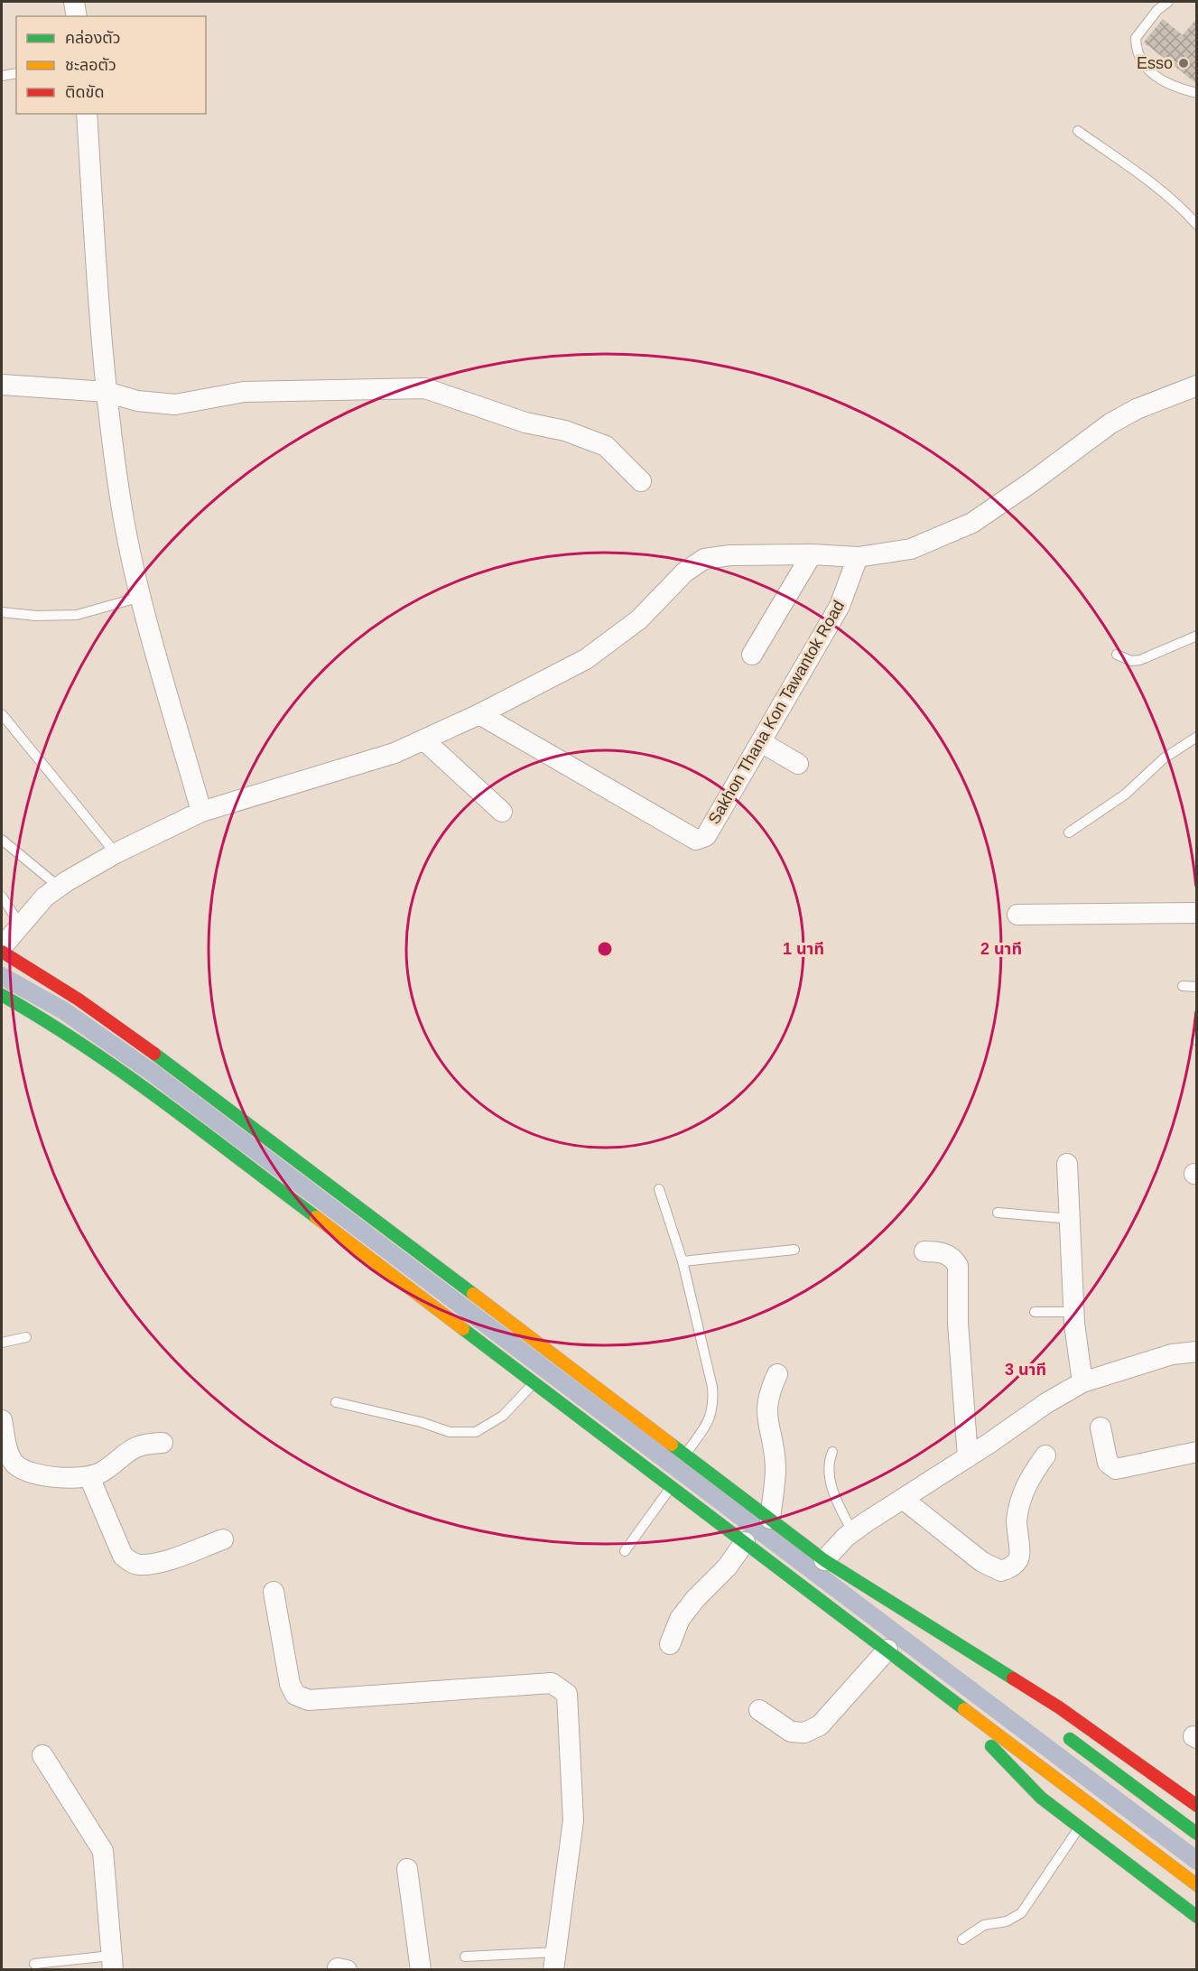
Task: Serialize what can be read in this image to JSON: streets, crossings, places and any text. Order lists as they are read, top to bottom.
{
  "streets": {
    "street": ["Sakhon Thana Kon Tawantok Road"]
  },
  "places": ["Esso"],
  "legend": ["คล่องตัว", "ชะลอตัว", "ติดขัด"],
  "rings": ["1 นาที", "2 นาที", "3 นาที"]
}
